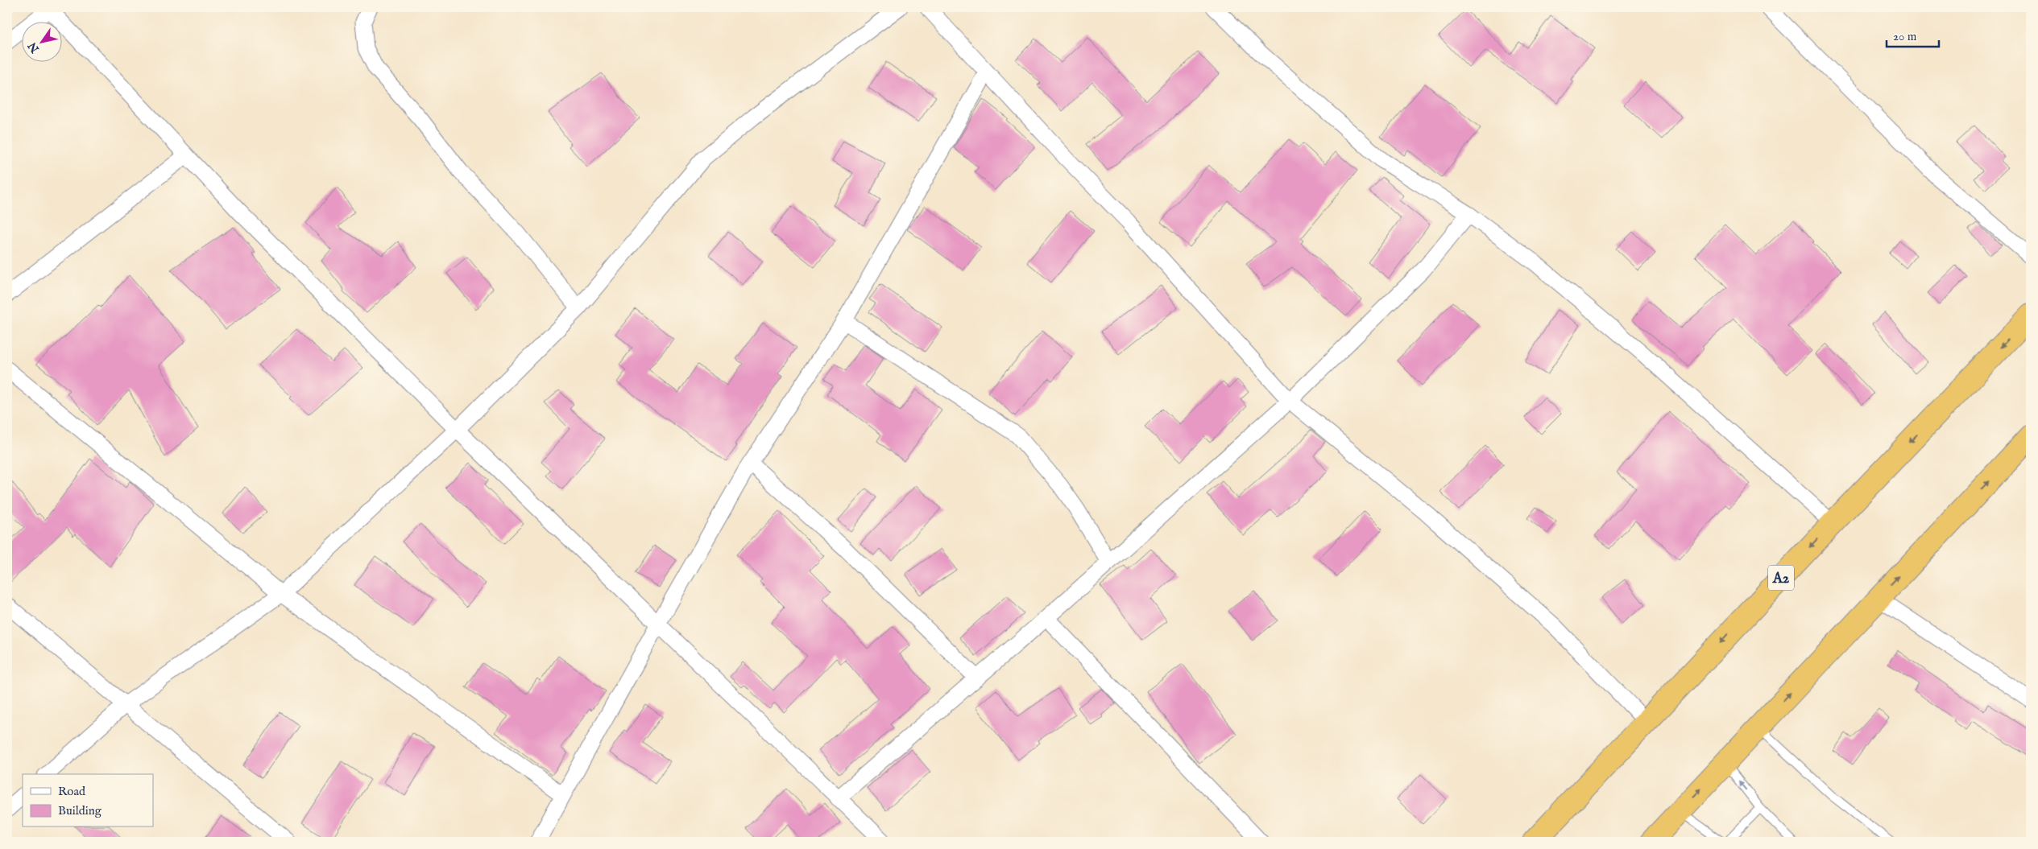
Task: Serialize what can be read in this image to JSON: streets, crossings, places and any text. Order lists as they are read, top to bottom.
{
  "streets": {
    "highway": ["A2"]
  },
  "legend": ["Road", "Building"],
  "scale_bar": "20 m",
  "north": "bottom left"
}
